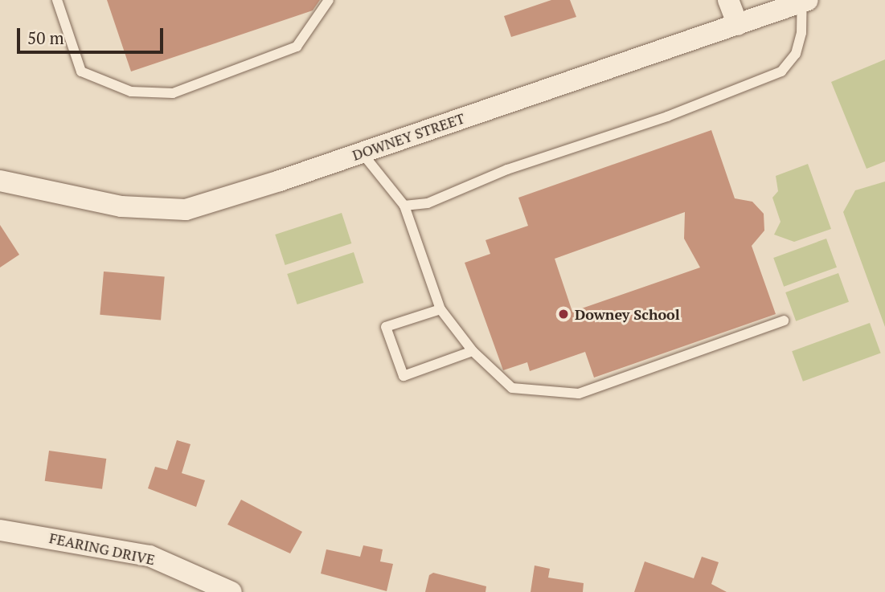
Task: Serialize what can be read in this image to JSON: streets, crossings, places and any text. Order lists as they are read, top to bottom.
{
  "streets": {
    "street": ["DOWNEY STREET", "FEARING DRIVE"]
  },
  "places": ["Downey School"],
  "scale_bar": "50 m"
}
